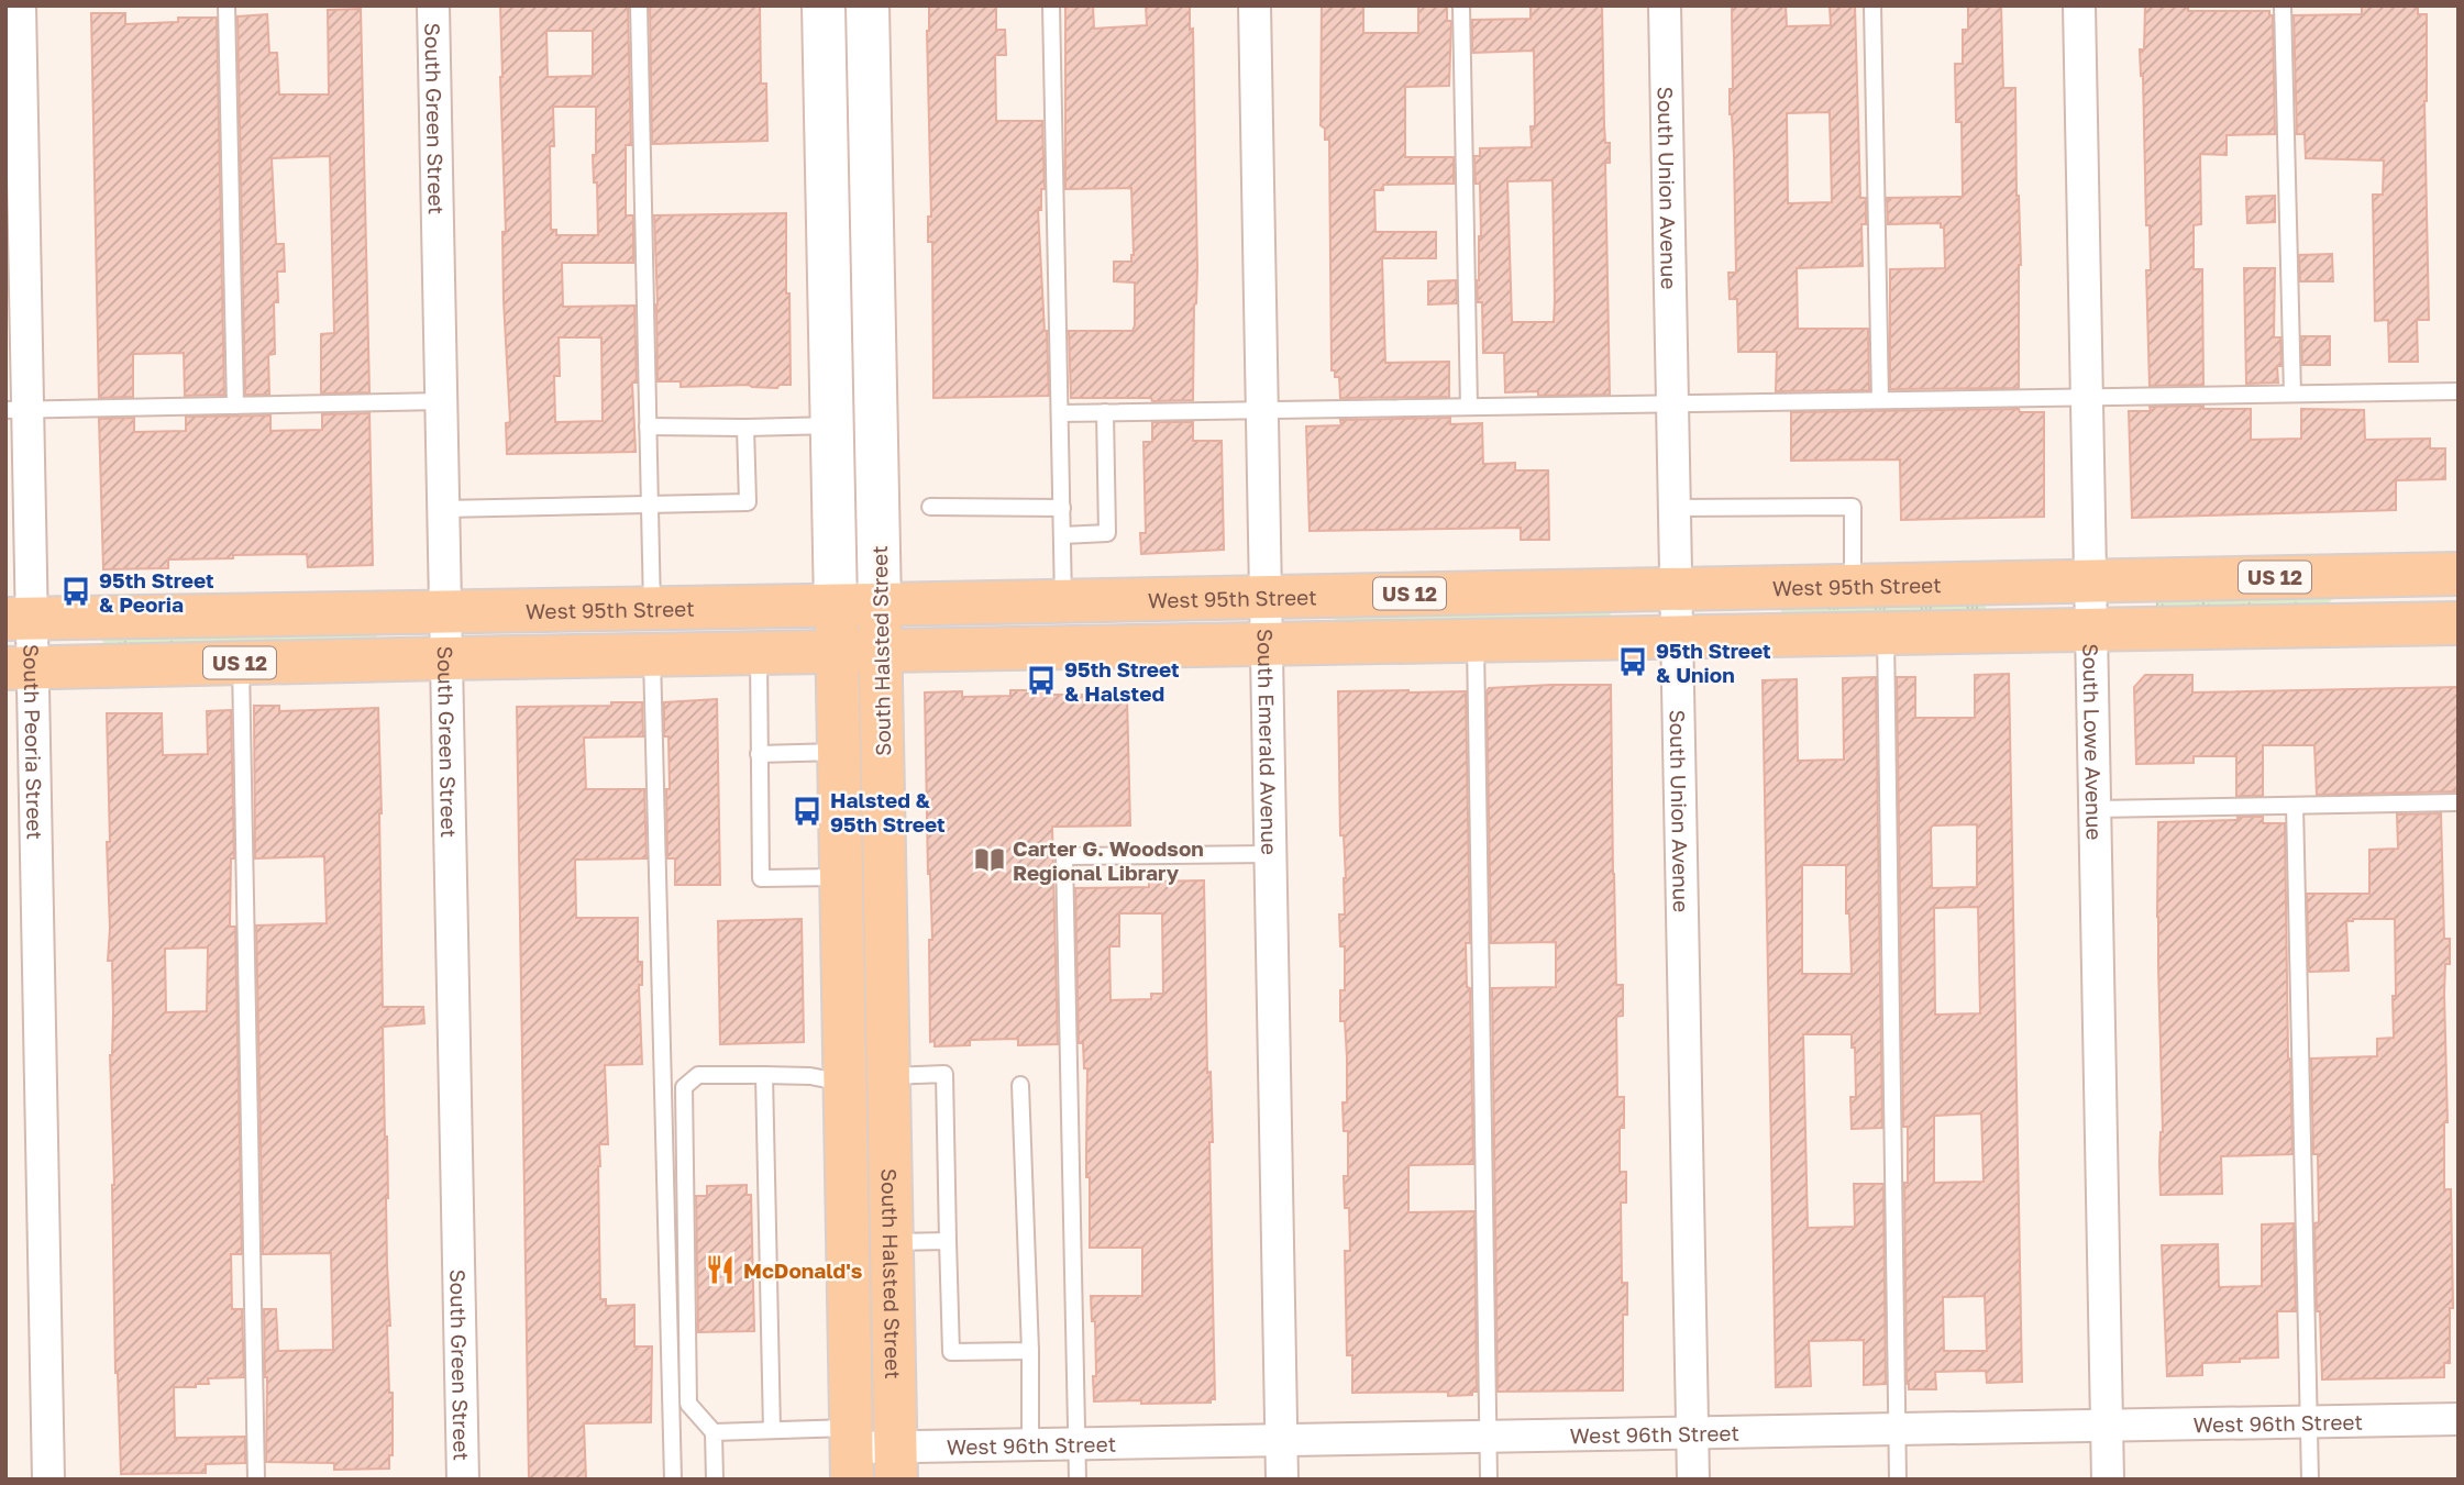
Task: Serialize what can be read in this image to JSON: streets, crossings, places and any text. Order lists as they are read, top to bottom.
{
  "streets": {
    "main road": ["US 12", "West 95th Street", "South Halsted Street"],
    "street": [
      "South Green Street",
      "South Union Avenue",
      "South Emerald Avenue",
      "South Lowe Avenue",
      "South Peoria Street",
      "West 96th Street"
    ]
  },
  "crossings": [
    ["South Green Street", "US 12"],
    ["South Green Street", "West 95th Street"],
    ["South Union Avenue", "US 12"],
    ["South Union Avenue", "West 95th Street"],
    ["South Union Avenue", "West 96th Street"],
    ["US 12", "South Halsted Street"],
    ["US 12", "South Emerald Avenue"],
    ["US 12", "South Lowe Avenue"],
    ["US 12", "South Peoria Street"],
    ["West 95th Street", "South Halsted Street"],
    ["West 95th Street", "South Emerald Avenue"],
    ["West 95th Street", "South Lowe Avenue"],
    ["West 95th Street", "South Peoria Street"],
    ["South Halsted Street", "West 96th Street"],
    ["South Emerald Avenue", "West 96th Street"],
    ["South Lowe Avenue", "West 96th Street"]
  ],
  "places": {
    "bus stop": [
      "95th Street & Peoria",
      "95th Street & Union",
      "95th Street & Halsted",
      "Halsted & 95th Street"
    ],
    "library": ["Carter G. Woodson Regional Library"],
    "restaurant": ["McDonald's"]
  }
}
